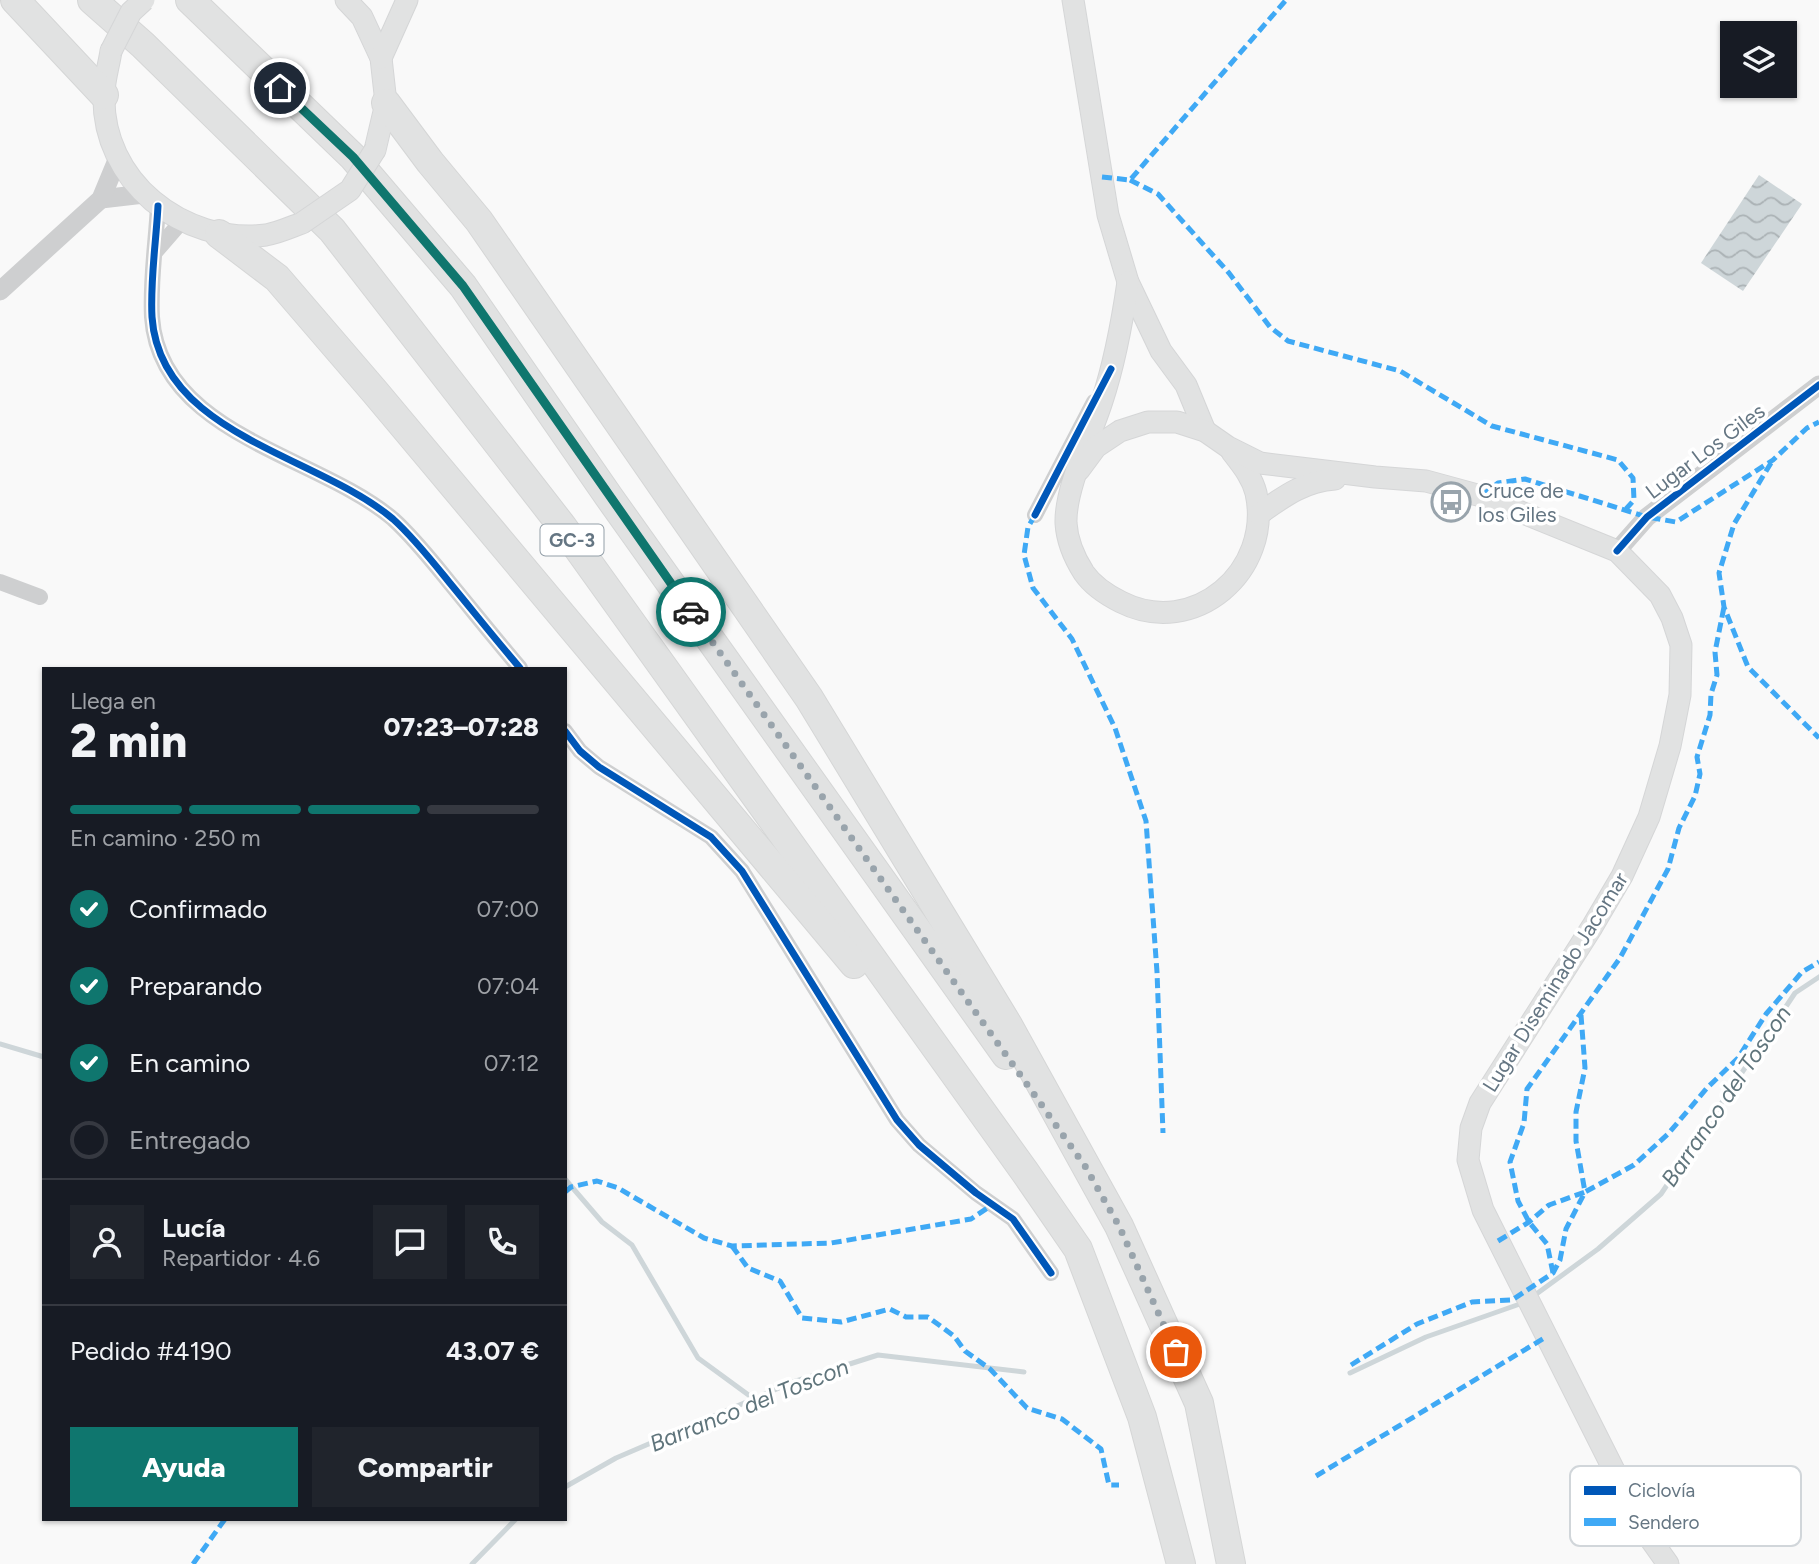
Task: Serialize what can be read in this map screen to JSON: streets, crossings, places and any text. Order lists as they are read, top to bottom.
{
  "streets": {
    "highway": ["GC-3"],
    "main road": ["Lugar Diseminado Jacomar"],
    "street": ["Lugar Los Giles"]
  },
  "crossings": [
    ["Lugar Los Giles", "Lugar Diseminado Jacomar"]
  ],
  "water": ["Barranco del Toscon"],
  "places": {
    "bus stop": ["Cruce de los Giles"]
  },
  "legend": ["Ciclovía", "Sendero"],
  "page": {
    "heading": ["2 min", "Llega en", "07:23–07:28"],
    "panel": [
      "Lucía",
      "Repartidor · 4.6",
      "Pedido #4190",
      "43.07 €"
    ],
    "bar": "En camino · 250 m",
    "list": [
      ["Confirmado", "07:00"],
      ["Preparando", "07:04"],
      ["En camino", "07:12"],
      "Entregado"
    ],
    "buttons": ["Ayuda", "Compartir"]
  }
}
